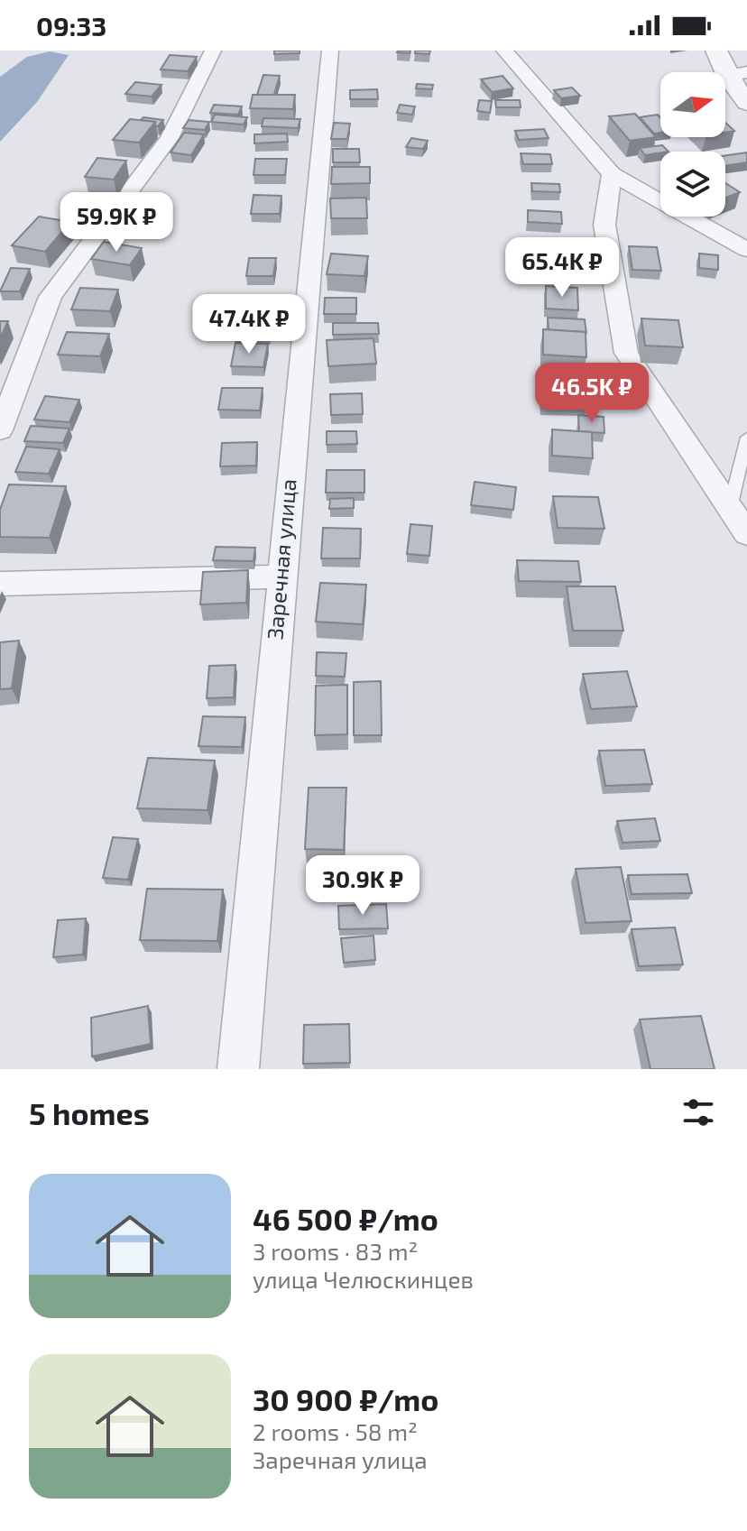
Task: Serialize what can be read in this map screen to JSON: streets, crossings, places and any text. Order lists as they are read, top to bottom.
{
  "streets": {
    "street": ["Заречная улица"]
  },
  "north": "right",
  "page": {
    "status": "09:33",
    "price": [
      "59.9K ₽",
      "65.4K ₽",
      "47.4K ₽",
      "46.5K ₽",
      "30.9K ₽"
    ],
    "heading": "5 homes",
    "list": [
      {
        "name": "46 500 ₽/mo",
        "note": "3 rooms · 83 m² · улица Челюскинцев"
      },
      {
        "name": "30 900 ₽/mo",
        "note": "2 rooms · 58 m² · Заречная улица"
      }
    ]
  }
}
